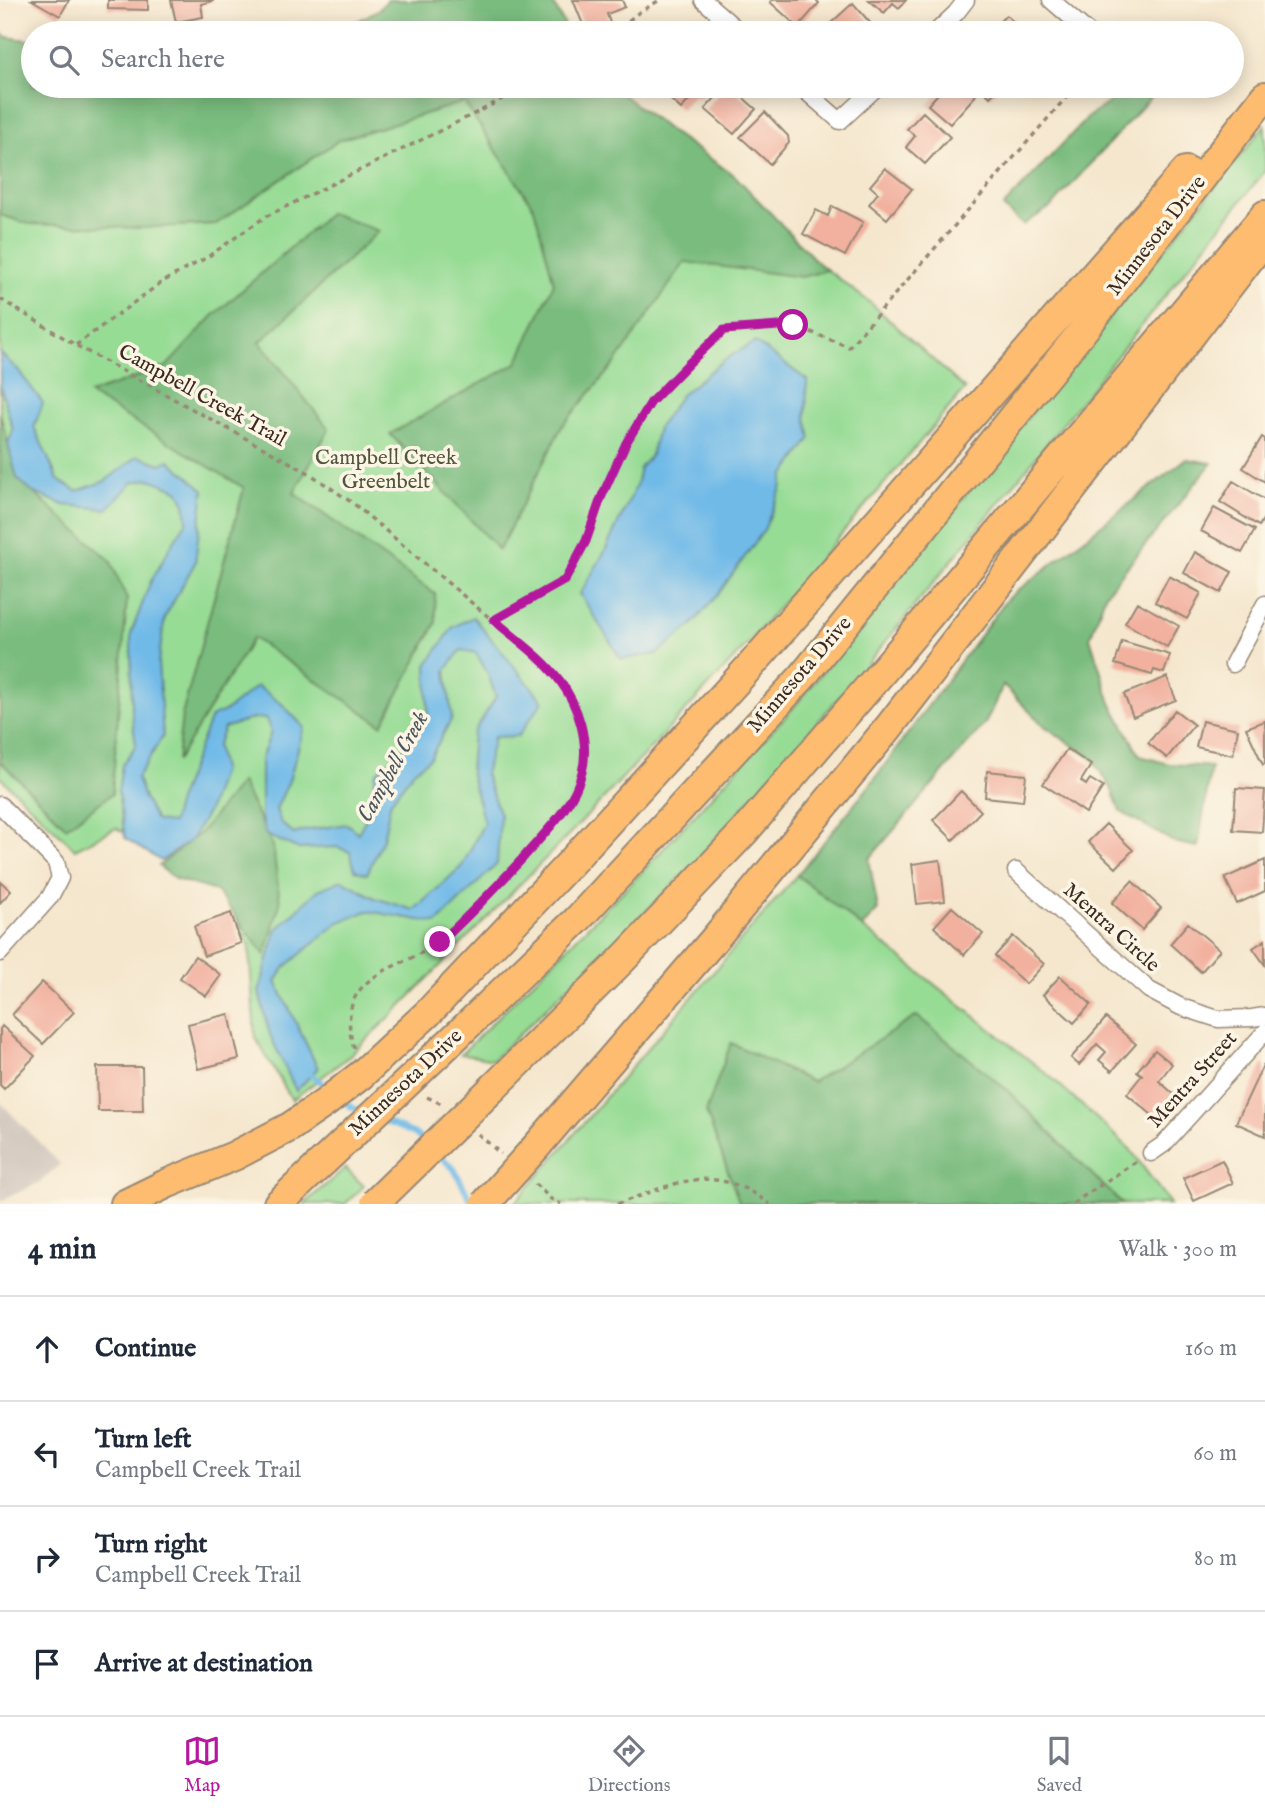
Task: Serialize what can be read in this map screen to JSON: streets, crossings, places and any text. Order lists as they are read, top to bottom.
{
  "streets": {
    "highway": ["Minnesota Drive"],
    "street": ["Mentra Circle", "Mentra Street"],
    "path": ["Campbell Creek Trail"]
  },
  "water": ["Campbell Creek"],
  "parks": ["Campbell Creek Greenbelt"],
  "page": {
    "search": "Search here",
    "heading": ["4 min", "Walk · 300 m"],
    "list": [
      ["Continue", "160 m"],
      ["Turn left", "Campbell Creek Trail", "60 m"],
      ["Turn right", "Campbell Creek Trail", "80 m"],
      "Arrive at destination"
    ],
    "nav": ["Map", "Directions", "Saved"]
  }
}
